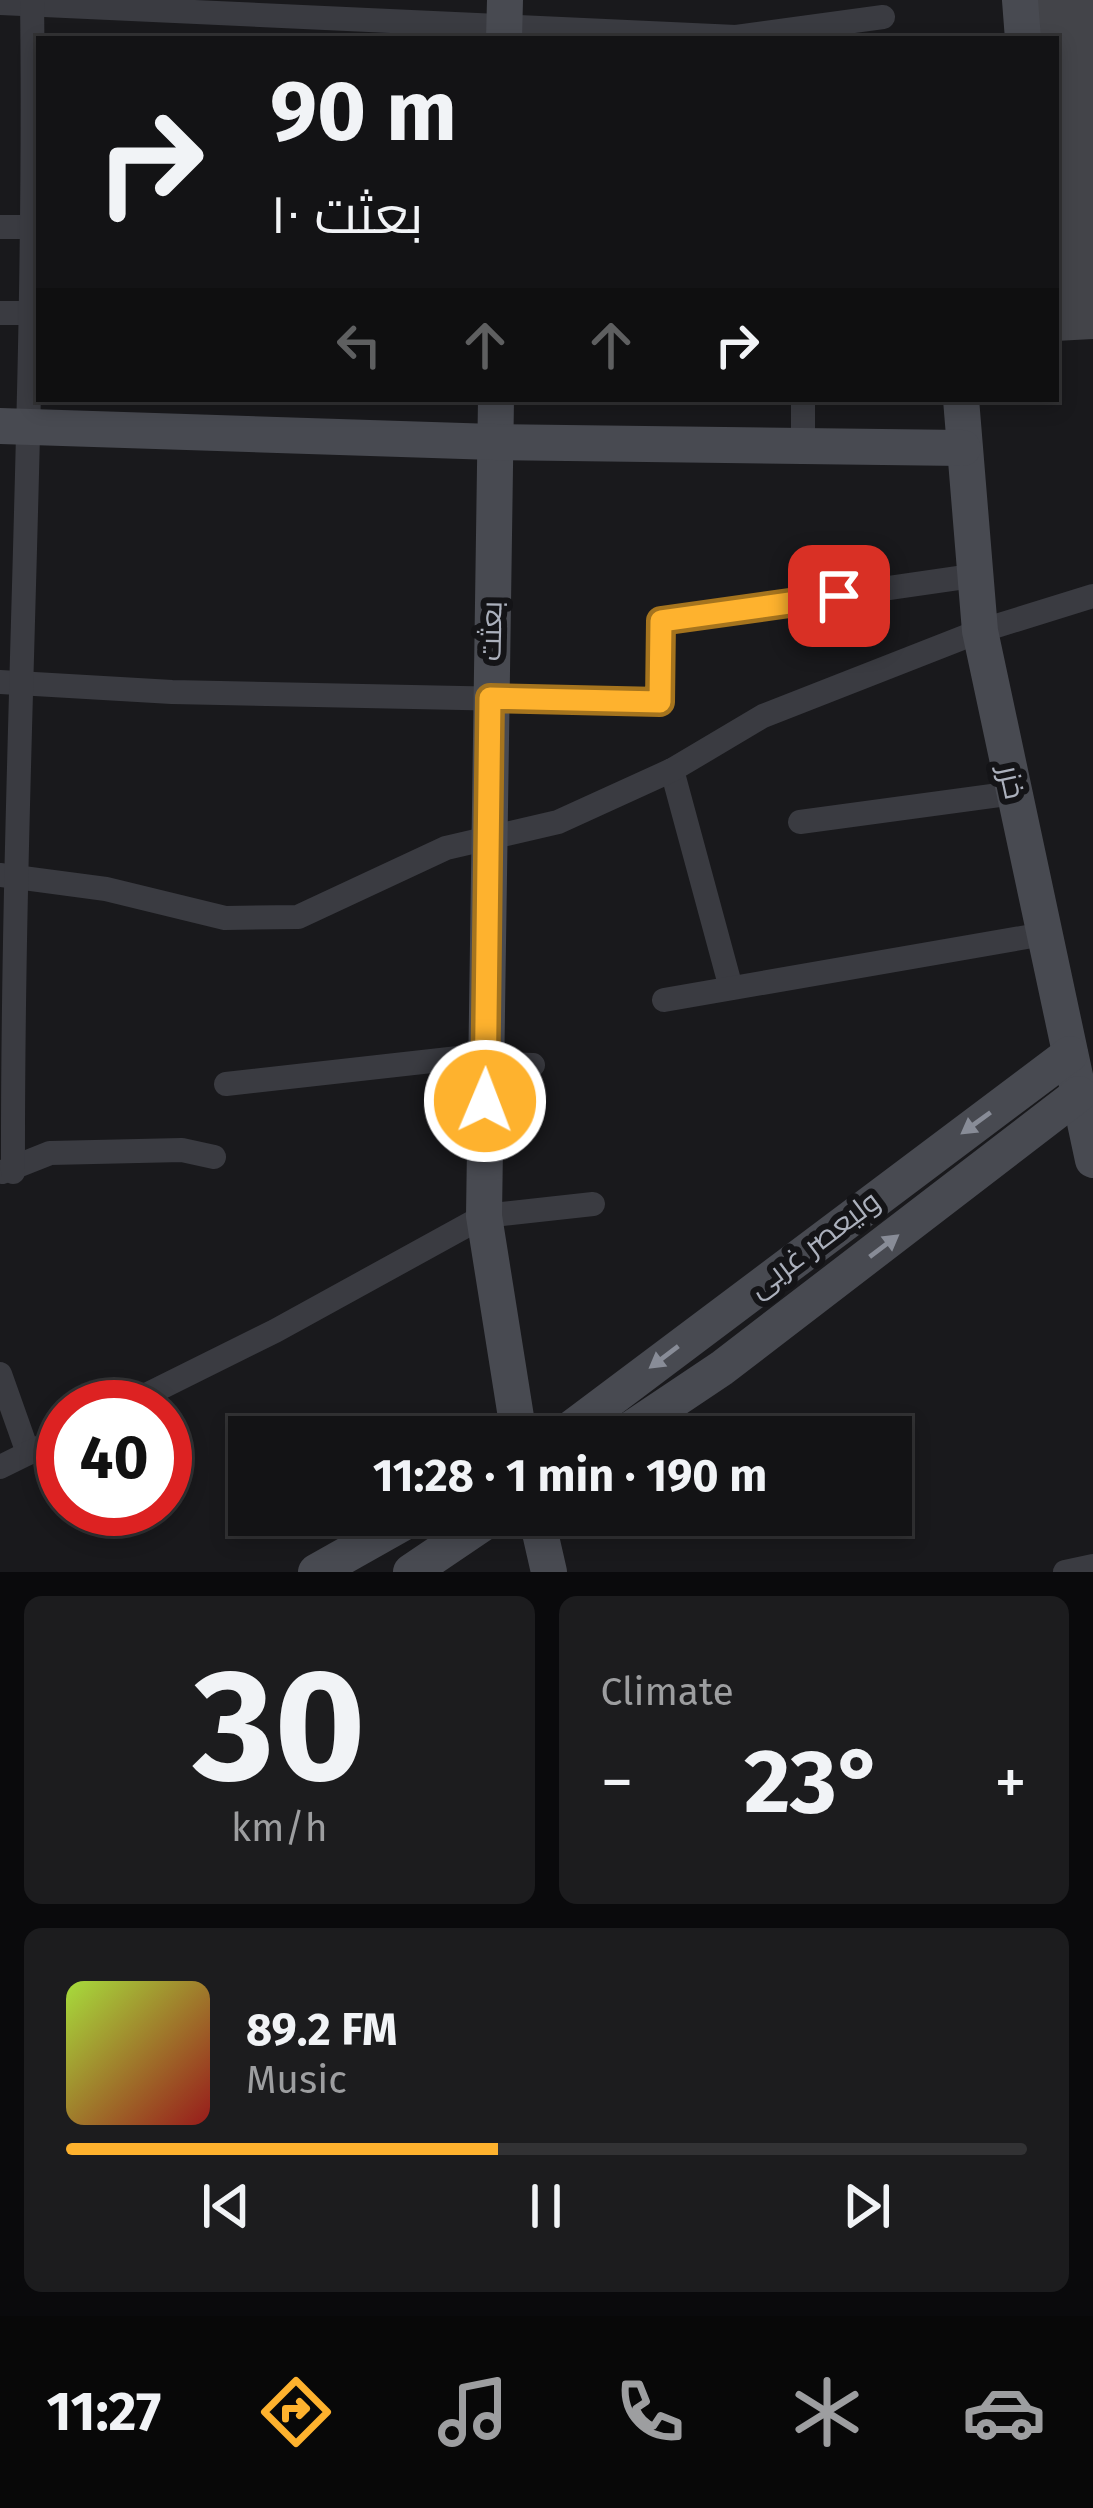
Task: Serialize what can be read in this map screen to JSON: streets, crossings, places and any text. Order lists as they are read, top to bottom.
{
  "streets": {
    "street": ["بعثت", "خزر", "ولیعصر غربی"]
  },
  "crossings": [
    ["خزر", "ولیعصر غربی"]
  ],
  "page": {
    "turn": ["90 m", "بعثت ۱۰"],
    "limit": "40",
    "trip": "11:28 · 1 min · 190 m",
    "tile": [
      ["30", "km/h"],
      "Climate"
    ],
    "heat": ["−", "23°", "+"],
    "song": ["89.2 FM", "Music"],
    "tabs": "11:27"
  }
}
